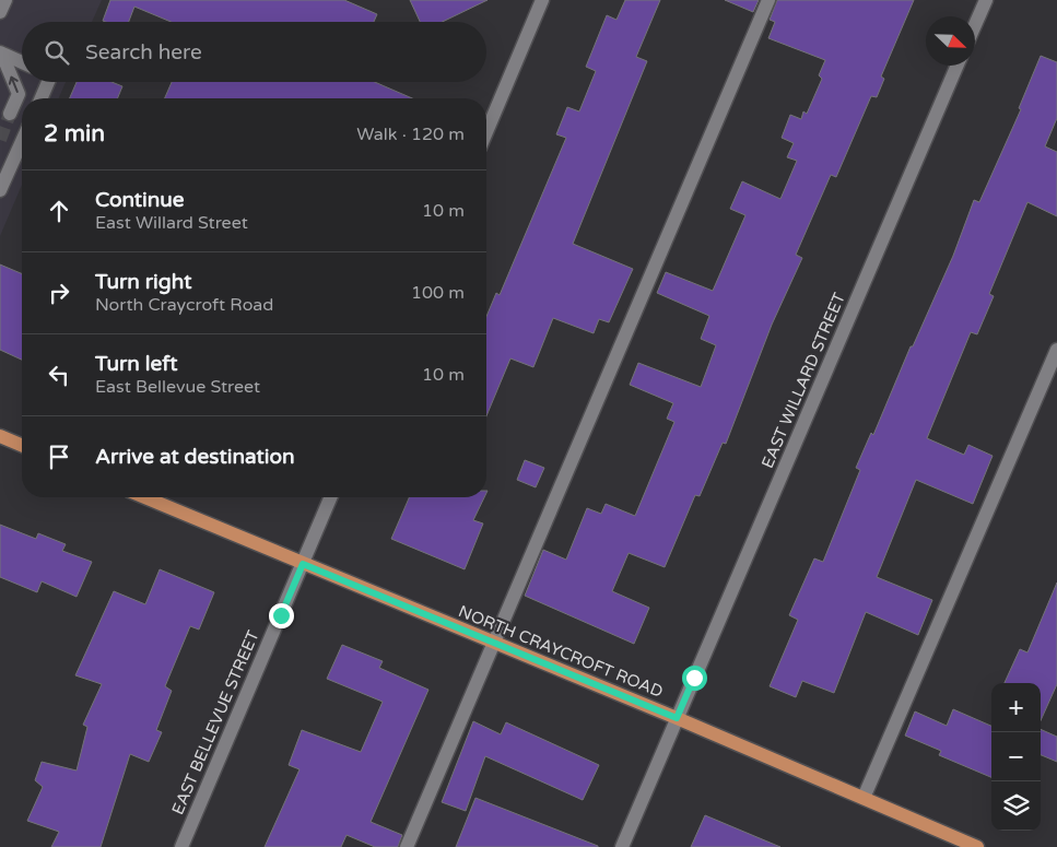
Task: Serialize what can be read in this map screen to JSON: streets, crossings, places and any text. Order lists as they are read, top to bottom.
{
  "streets": {
    "main road": ["NORTH CRAYCROFT ROAD"],
    "street": ["EAST WILLARD STREET", "EAST BELLEVUE STREET"]
  },
  "crossings": [
    ["EAST WILLARD STREET", "NORTH CRAYCROFT ROAD"],
    ["NORTH CRAYCROFT ROAD", "EAST BELLEVUE STREET"]
  ],
  "north": "bottom right",
  "page": {
    "search": "Search here",
    "heading": ["2 min", "Walk · 120 m"],
    "list": [
      ["Continue", "East Willard Street", "10 m"],
      ["Turn right", "North Craycroft Road", "100 m"],
      ["Turn left", "East Bellevue Street", "10 m"],
      "Arrive at destination"
    ],
    "map_buttons": ["+", "−"]
  }
}
